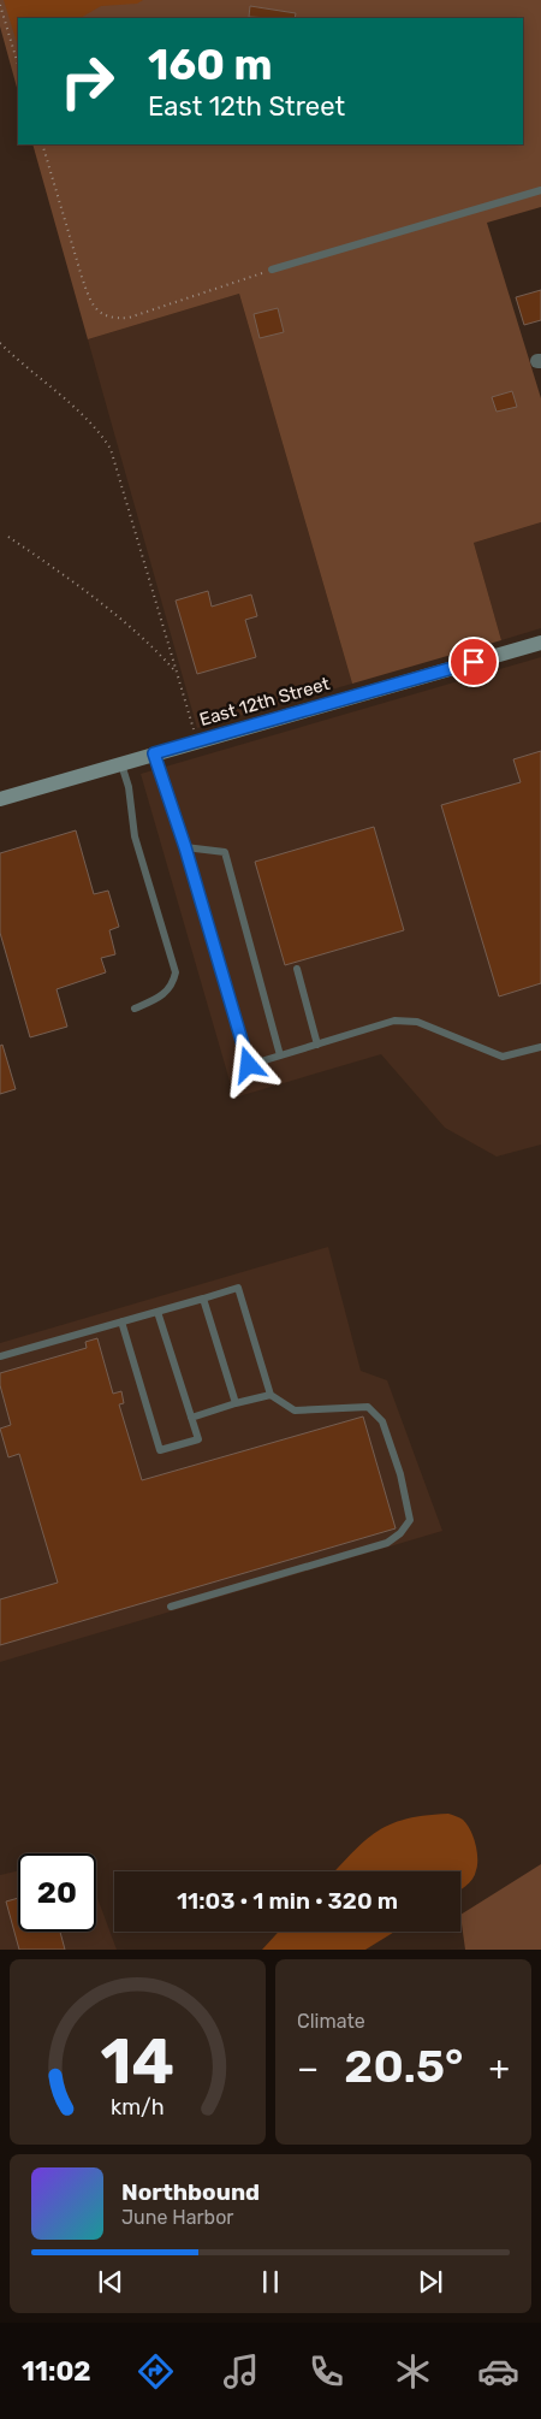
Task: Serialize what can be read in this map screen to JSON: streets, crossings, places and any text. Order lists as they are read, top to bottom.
{
  "streets": {
    "street": ["East 12th Street"]
  },
  "page": {
    "turn": ["160 m", "East 12th Street"],
    "limit": "20",
    "trip": "11:03 · 1 min · 320 m",
    "tile": "Climate",
    "heat": ["−", "20.5°", "+"],
    "song": ["Northbound", "June Harbor"],
    "tabs": "11:02",
    "gauge": ["14", "km/h"]
  }
}
